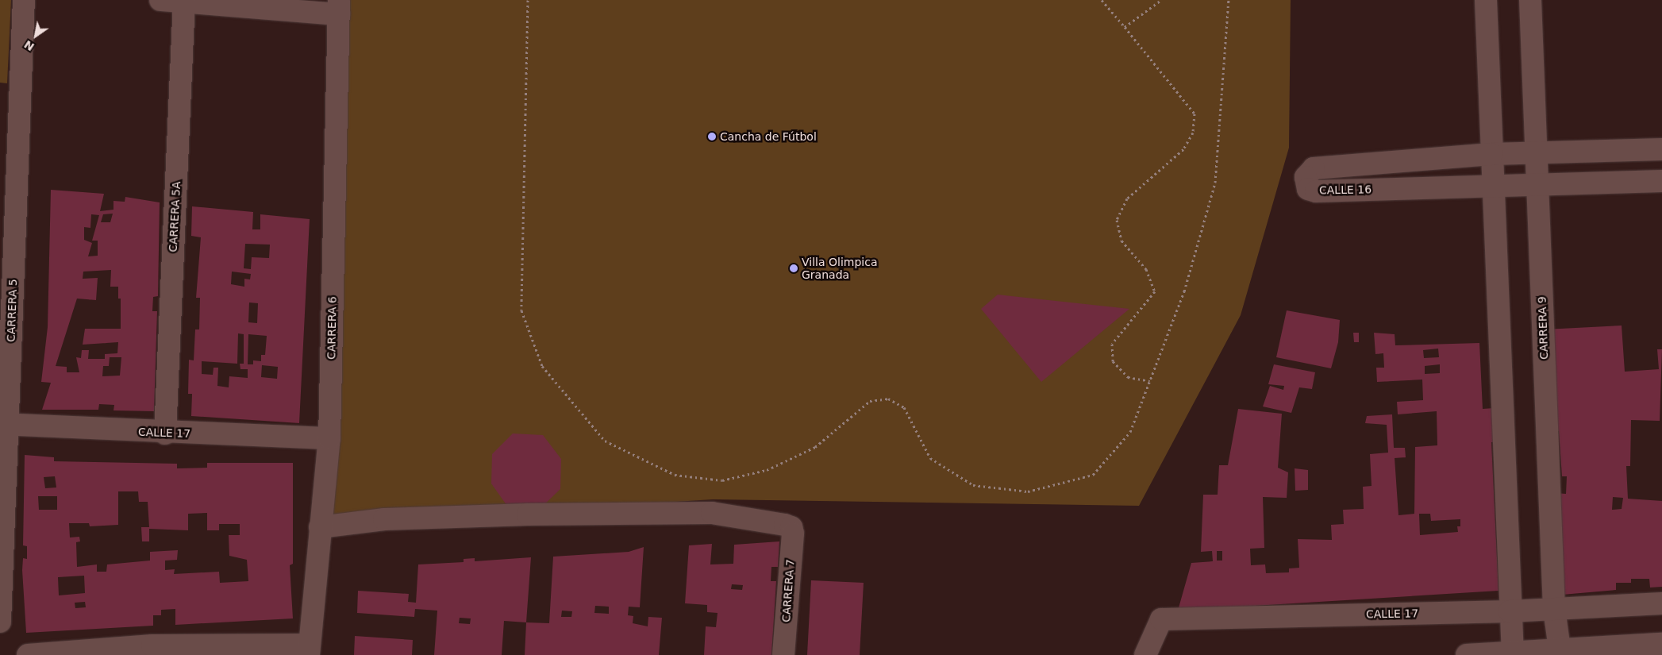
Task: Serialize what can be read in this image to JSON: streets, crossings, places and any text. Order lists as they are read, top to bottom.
{
  "streets": {
    "street": [
      "CALLE 16",
      "CARRERA 5A",
      "CARRERA 5",
      "CARRERA 6",
      "CARRERA 9",
      "CALLE 17",
      "CARRERA 7"
    ]
  },
  "crossings": [
    ["CALLE 16", "CARRERA 9"],
    ["CARRERA 5A", "CALLE 17"],
    ["CARRERA 5", "CALLE 17"],
    ["CARRERA 6", "CALLE 17"],
    ["CARRERA 6", "CARRERA 7"],
    ["CARRERA 9", "CALLE 17"]
  ],
  "places": ["Cancha de Fútbol", "Villa Olimpica Granada"],
  "north": "bottom left"
}
